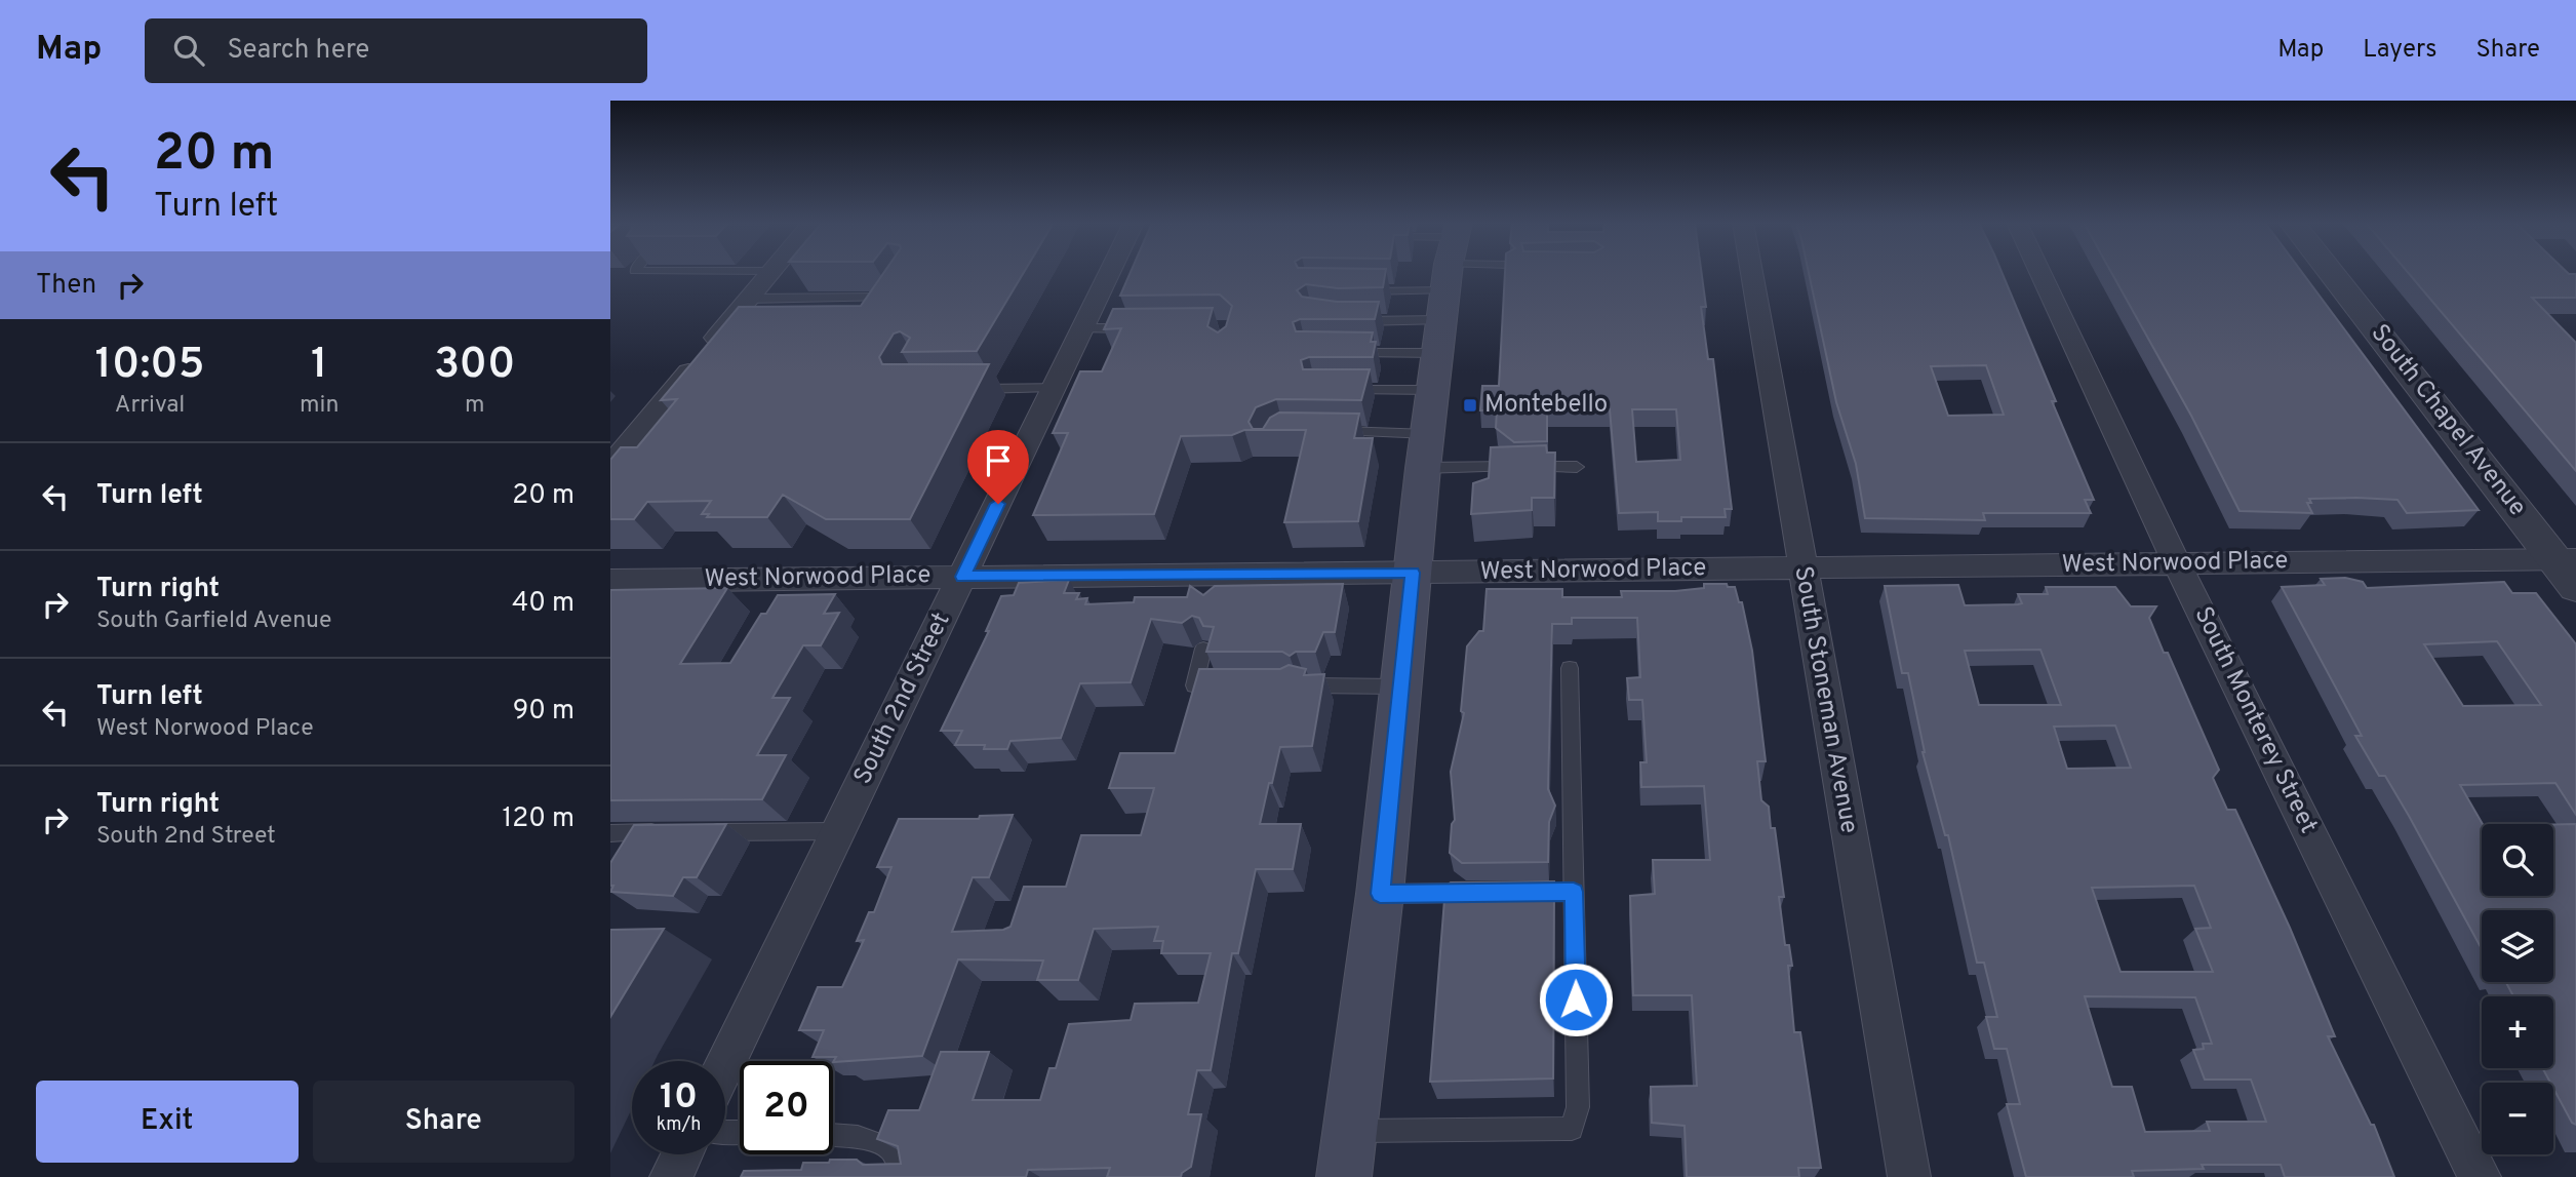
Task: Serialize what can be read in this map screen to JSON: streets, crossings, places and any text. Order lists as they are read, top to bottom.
{
  "streets": {
    "street": [
      "South Chapel Avenue",
      "West Norwood Place",
      "South 2nd Street",
      "South Stoneman Avenue",
      "South Monterey Street"
    ]
  },
  "crossings": [
    ["South Chapel Avenue", "West Norwood Place"],
    ["West Norwood Place", "South 2nd Street"],
    ["West Norwood Place", "South Stoneman Avenue"],
    ["West Norwood Place", "South Monterey Street"]
  ],
  "places": {
    "transit": ["Montebello"]
  },
  "page": {
    "header": "Map",
    "search": "Search here",
    "nav": ["Map", "Layers", "Share"],
    "turn": ["20 m", "Turn left"],
    "then": "Then",
    "eta": [
      "10:05",
      "Arrival",
      "1",
      "min",
      "300",
      "m"
    ],
    "list": [
      {
        "name": "Turn left",
        "value": "20 m"
      },
      {
        "name": "Turn right",
        "note": "South Garfield Avenue",
        "value": "40 m"
      },
      {
        "name": "Turn left",
        "note": "West Norwood Place",
        "value": "90 m"
      },
      {
        "name": "Turn right",
        "note": "South 2nd Street",
        "value": "120 m"
      }
    ],
    "map_buttons": ["+", "−"],
    "speed": "10 km/h",
    "limit": "20",
    "buttons": ["Exit", "Share"]
  }
}
